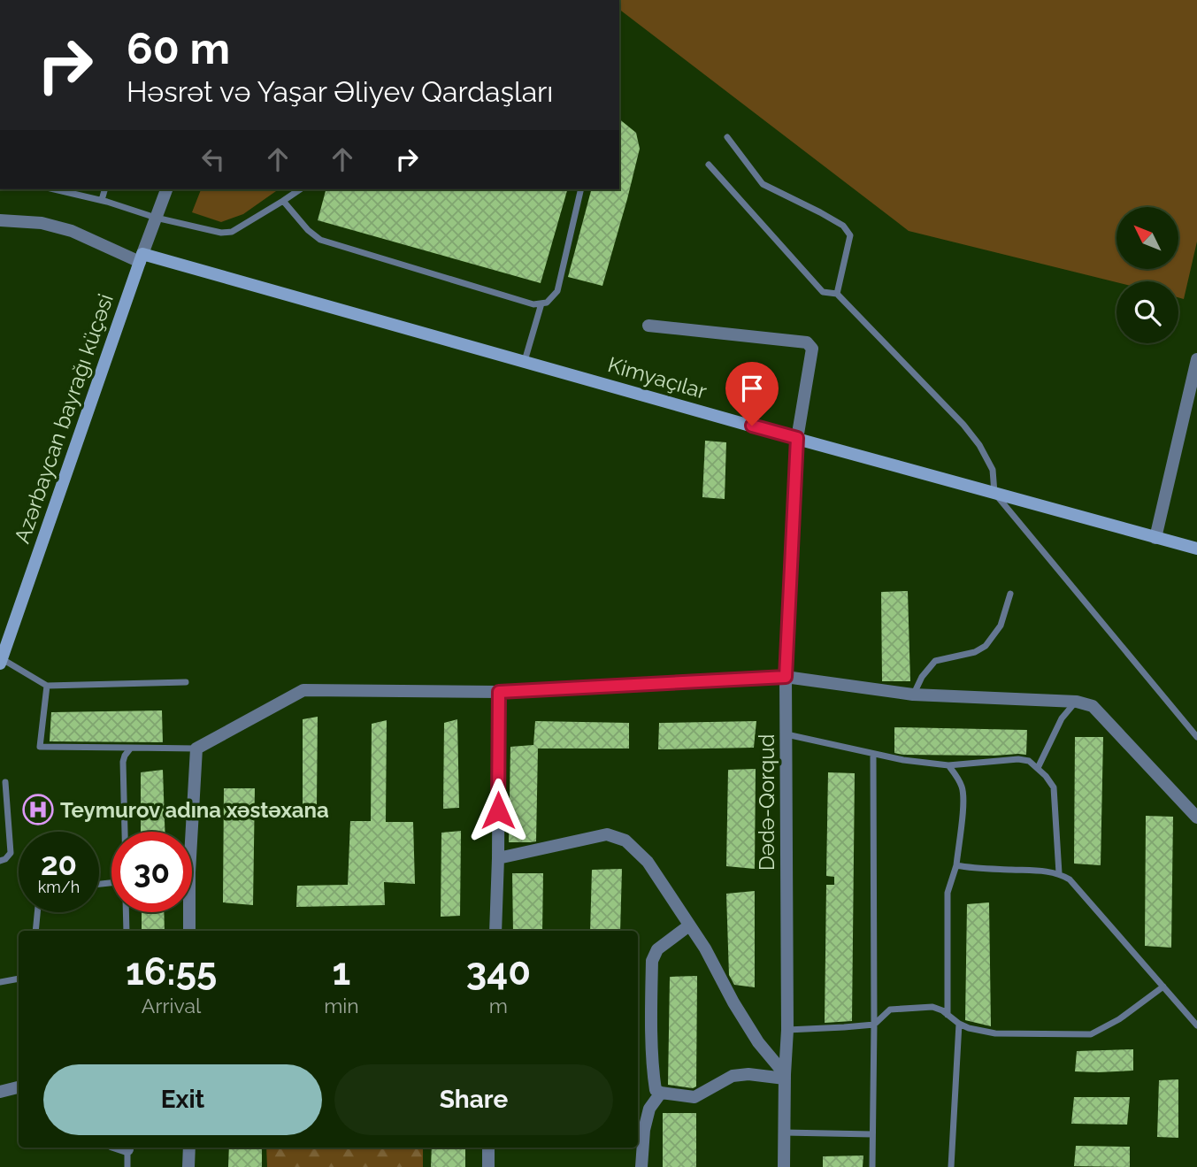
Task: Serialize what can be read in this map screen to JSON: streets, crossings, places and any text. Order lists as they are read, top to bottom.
{
  "streets": {
    "street": ["Kimyaçılar", "Azərbaycan bayrağı küçəsi", "Dədə-Qorqud"]
  },
  "crossings": [
    ["Kimyaçılar", "Azərbaycan bayrağı küçəsi"],
    ["Kimyaçılar", "Dədə-Qorqud"]
  ],
  "places": {
    "hospital": ["Teymurov adına xəstəxana"]
  },
  "north": "top left",
  "page": {
    "turn": ["60 m", "Həsrət və Yaşar Əliyev Qardaşları"],
    "speed": "20 km/h",
    "limit": "30",
    "eta": [
      "16:55",
      "Arrival",
      "1",
      "min",
      "340",
      "m"
    ],
    "buttons": ["Exit", "Share"]
  }
}
